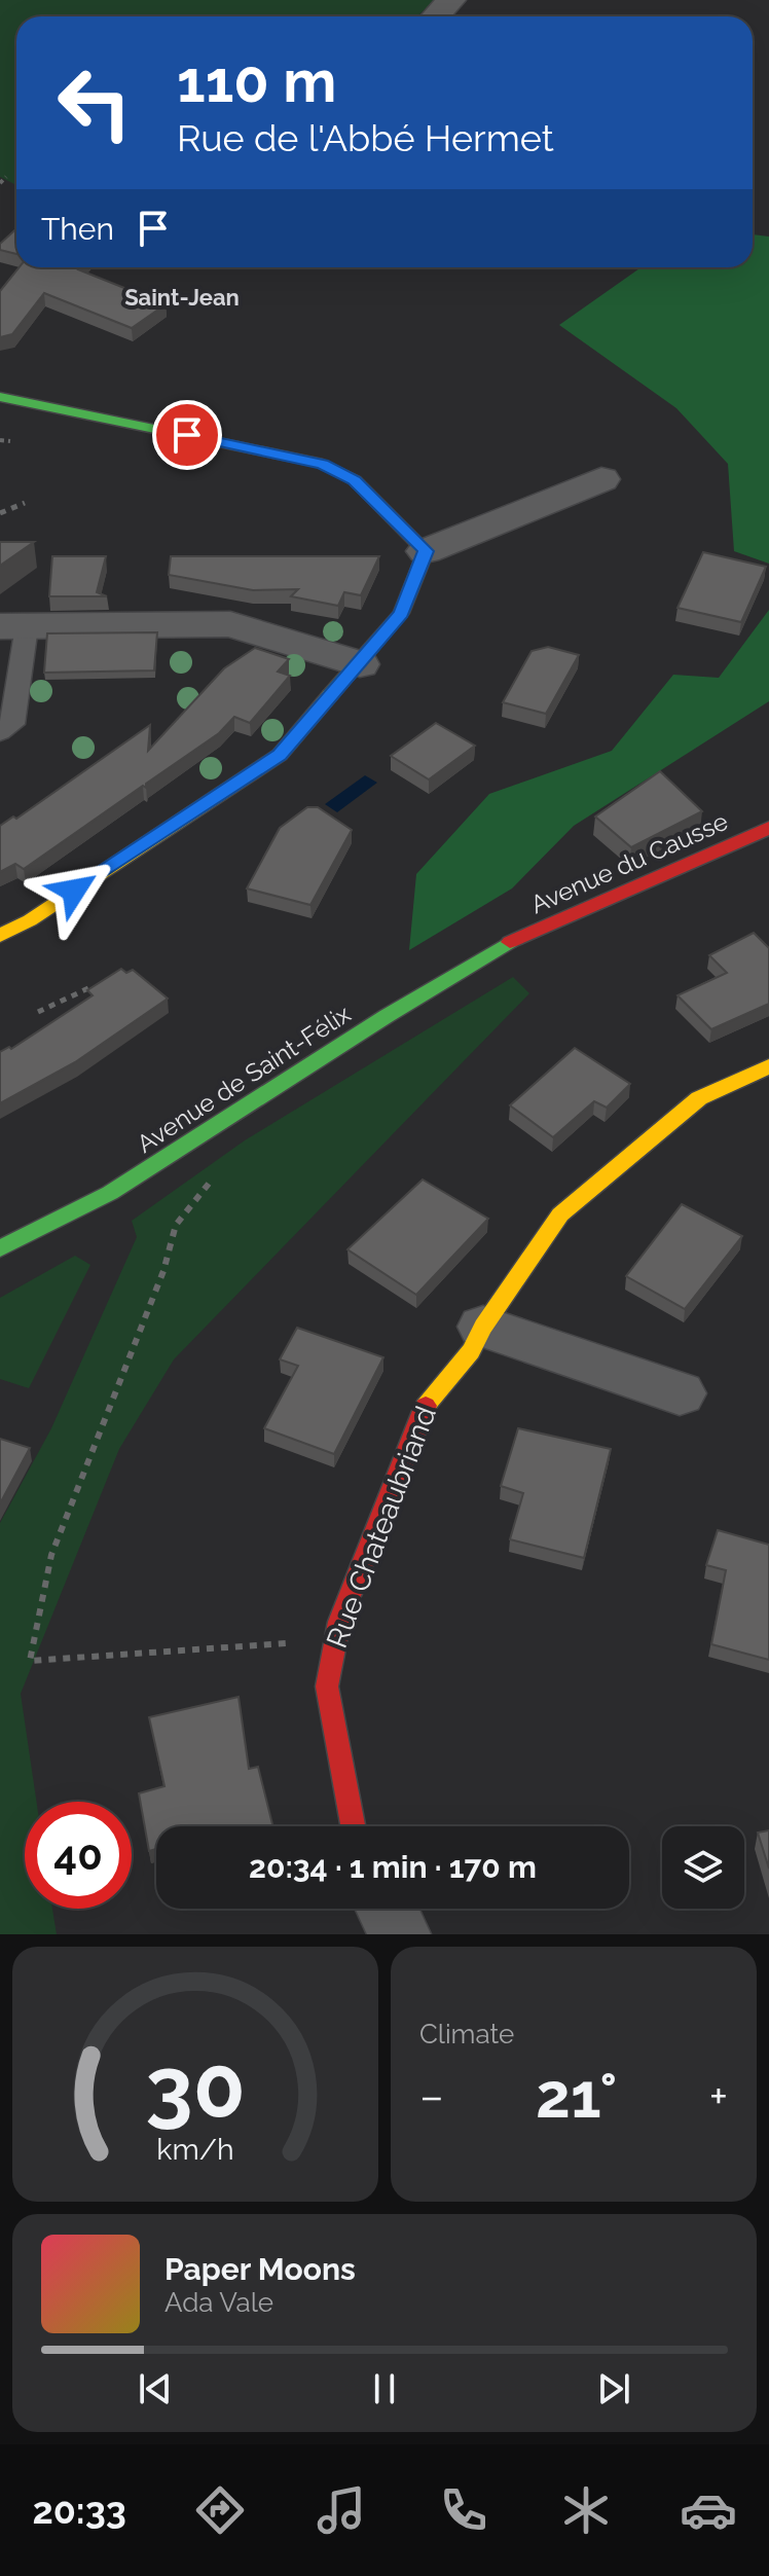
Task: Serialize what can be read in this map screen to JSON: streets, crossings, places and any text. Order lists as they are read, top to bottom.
{
  "streets": {
    "street": ["Avenue du Causse", "Avenue de Saint-Félix", "Rue Chateaubriand"]
  },
  "crossings": [
    ["Avenue du Causse", "Avenue de Saint-Félix"]
  ],
  "districts": ["Saint-Jean"],
  "page": {
    "turn": ["110 m", "Rue de l'Abbé Hermet"],
    "then": "Then",
    "limit": "40",
    "trip": "20:34 · 1 min · 170 m",
    "tile": "Climate",
    "heat": ["−", "21°", "+"],
    "song": ["Paper Moons", "Ada Vale"],
    "tabs": "20:33",
    "gauge": ["30", "km/h"]
  }
}
